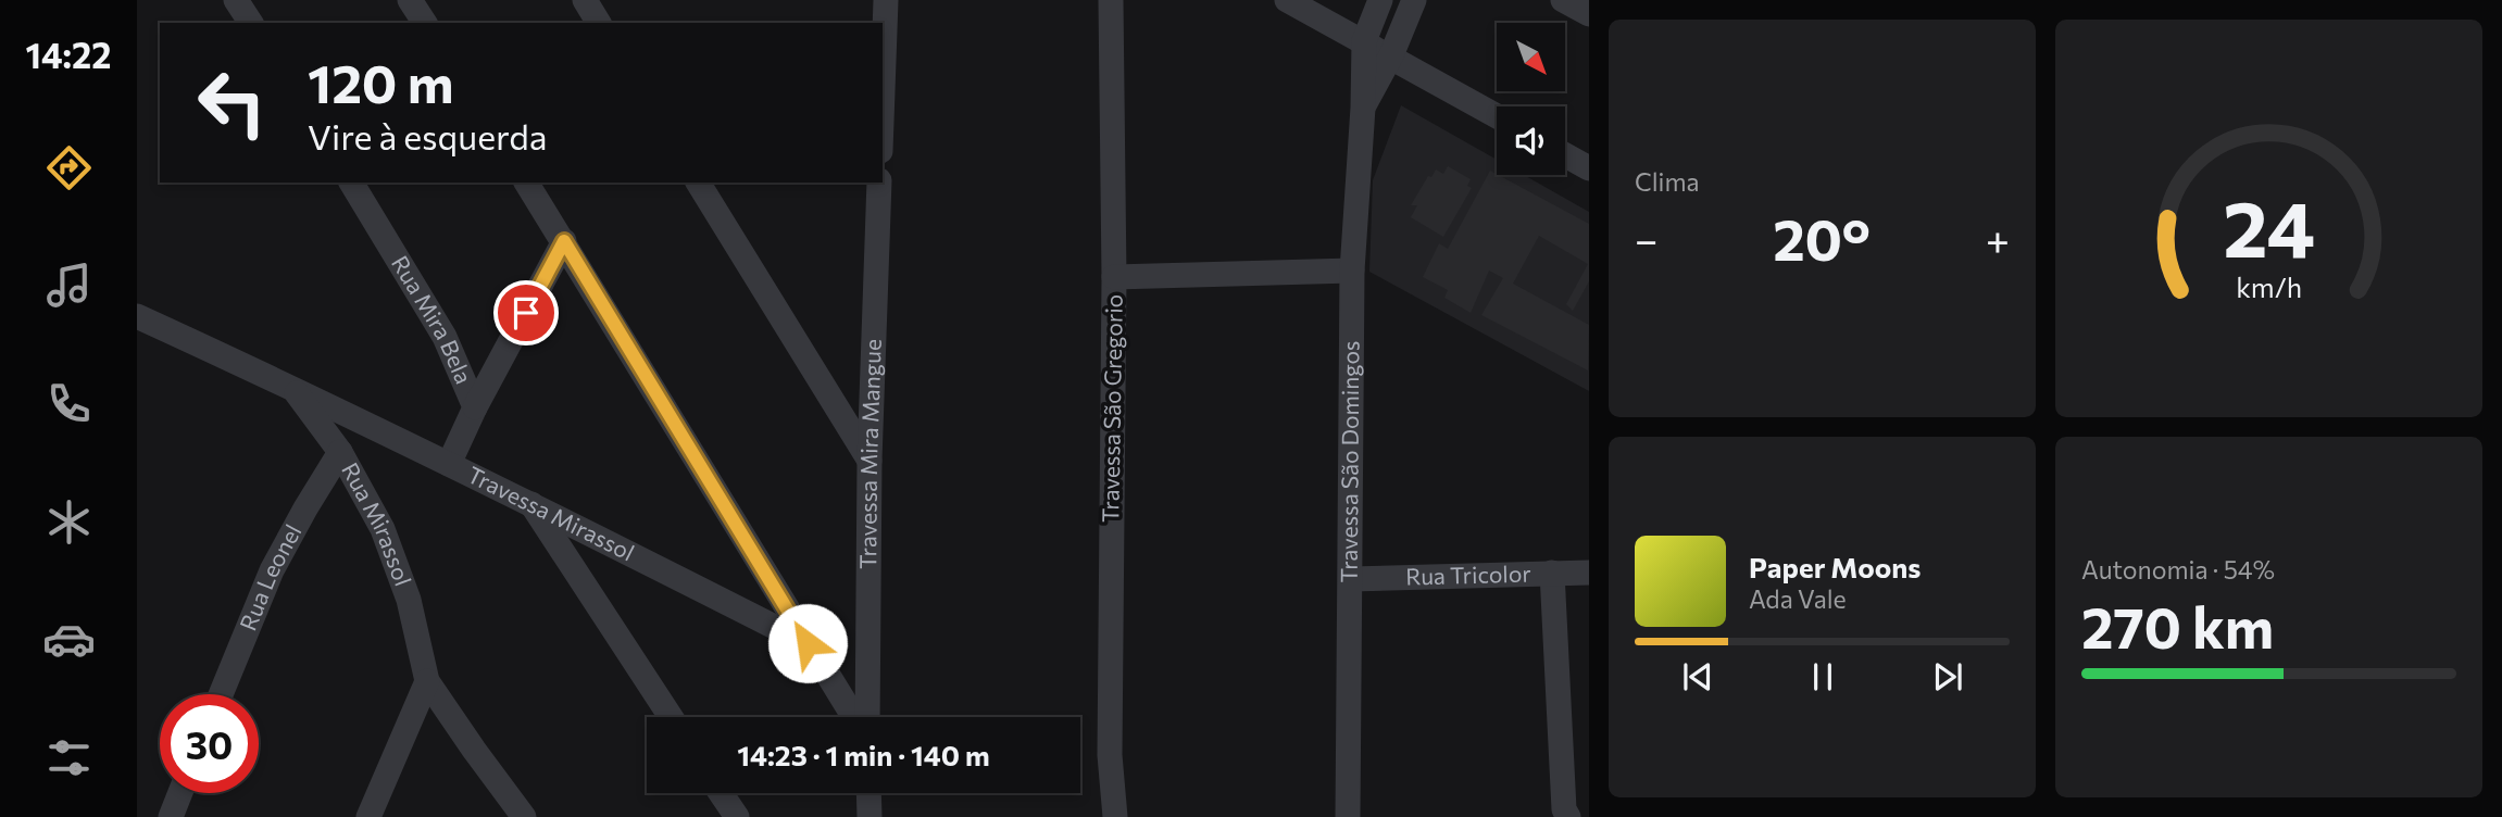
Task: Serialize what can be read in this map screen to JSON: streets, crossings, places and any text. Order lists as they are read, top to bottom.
{
  "streets": {
    "street": [
      "Rua Mira Bela",
      "Travessa São Gregorio",
      "Travessa Mira Mangue",
      "Travessa São Domingos",
      "Travessa Mirassol",
      "Rua Mirassol",
      "Rua Tricolor",
      "Rua Leonel"
    ]
  },
  "crossings": [
    ["Rua Mira Bela", "Travessa Mirassol"],
    ["Travessa São Domingos", "Rua Tricolor"],
    ["Travessa Mirassol", "Rua Mirassol"],
    ["Rua Mirassol", "Rua Leonel"]
  ],
  "north": "bottom right",
  "page": {
    "tabs": "14:22",
    "tile": [
      "Clima",
      ["Autonomia · 54%", "270 km"]
    ],
    "turn": ["120 m", "Vire à esquerda"],
    "heat": ["−", "20°", "+"],
    "song": ["Paper Moons", "Ada Vale"],
    "limit": "30",
    "trip": "14:23 · 1 min · 140 m",
    "gauge": ["24", "km/h"]
  }
}
